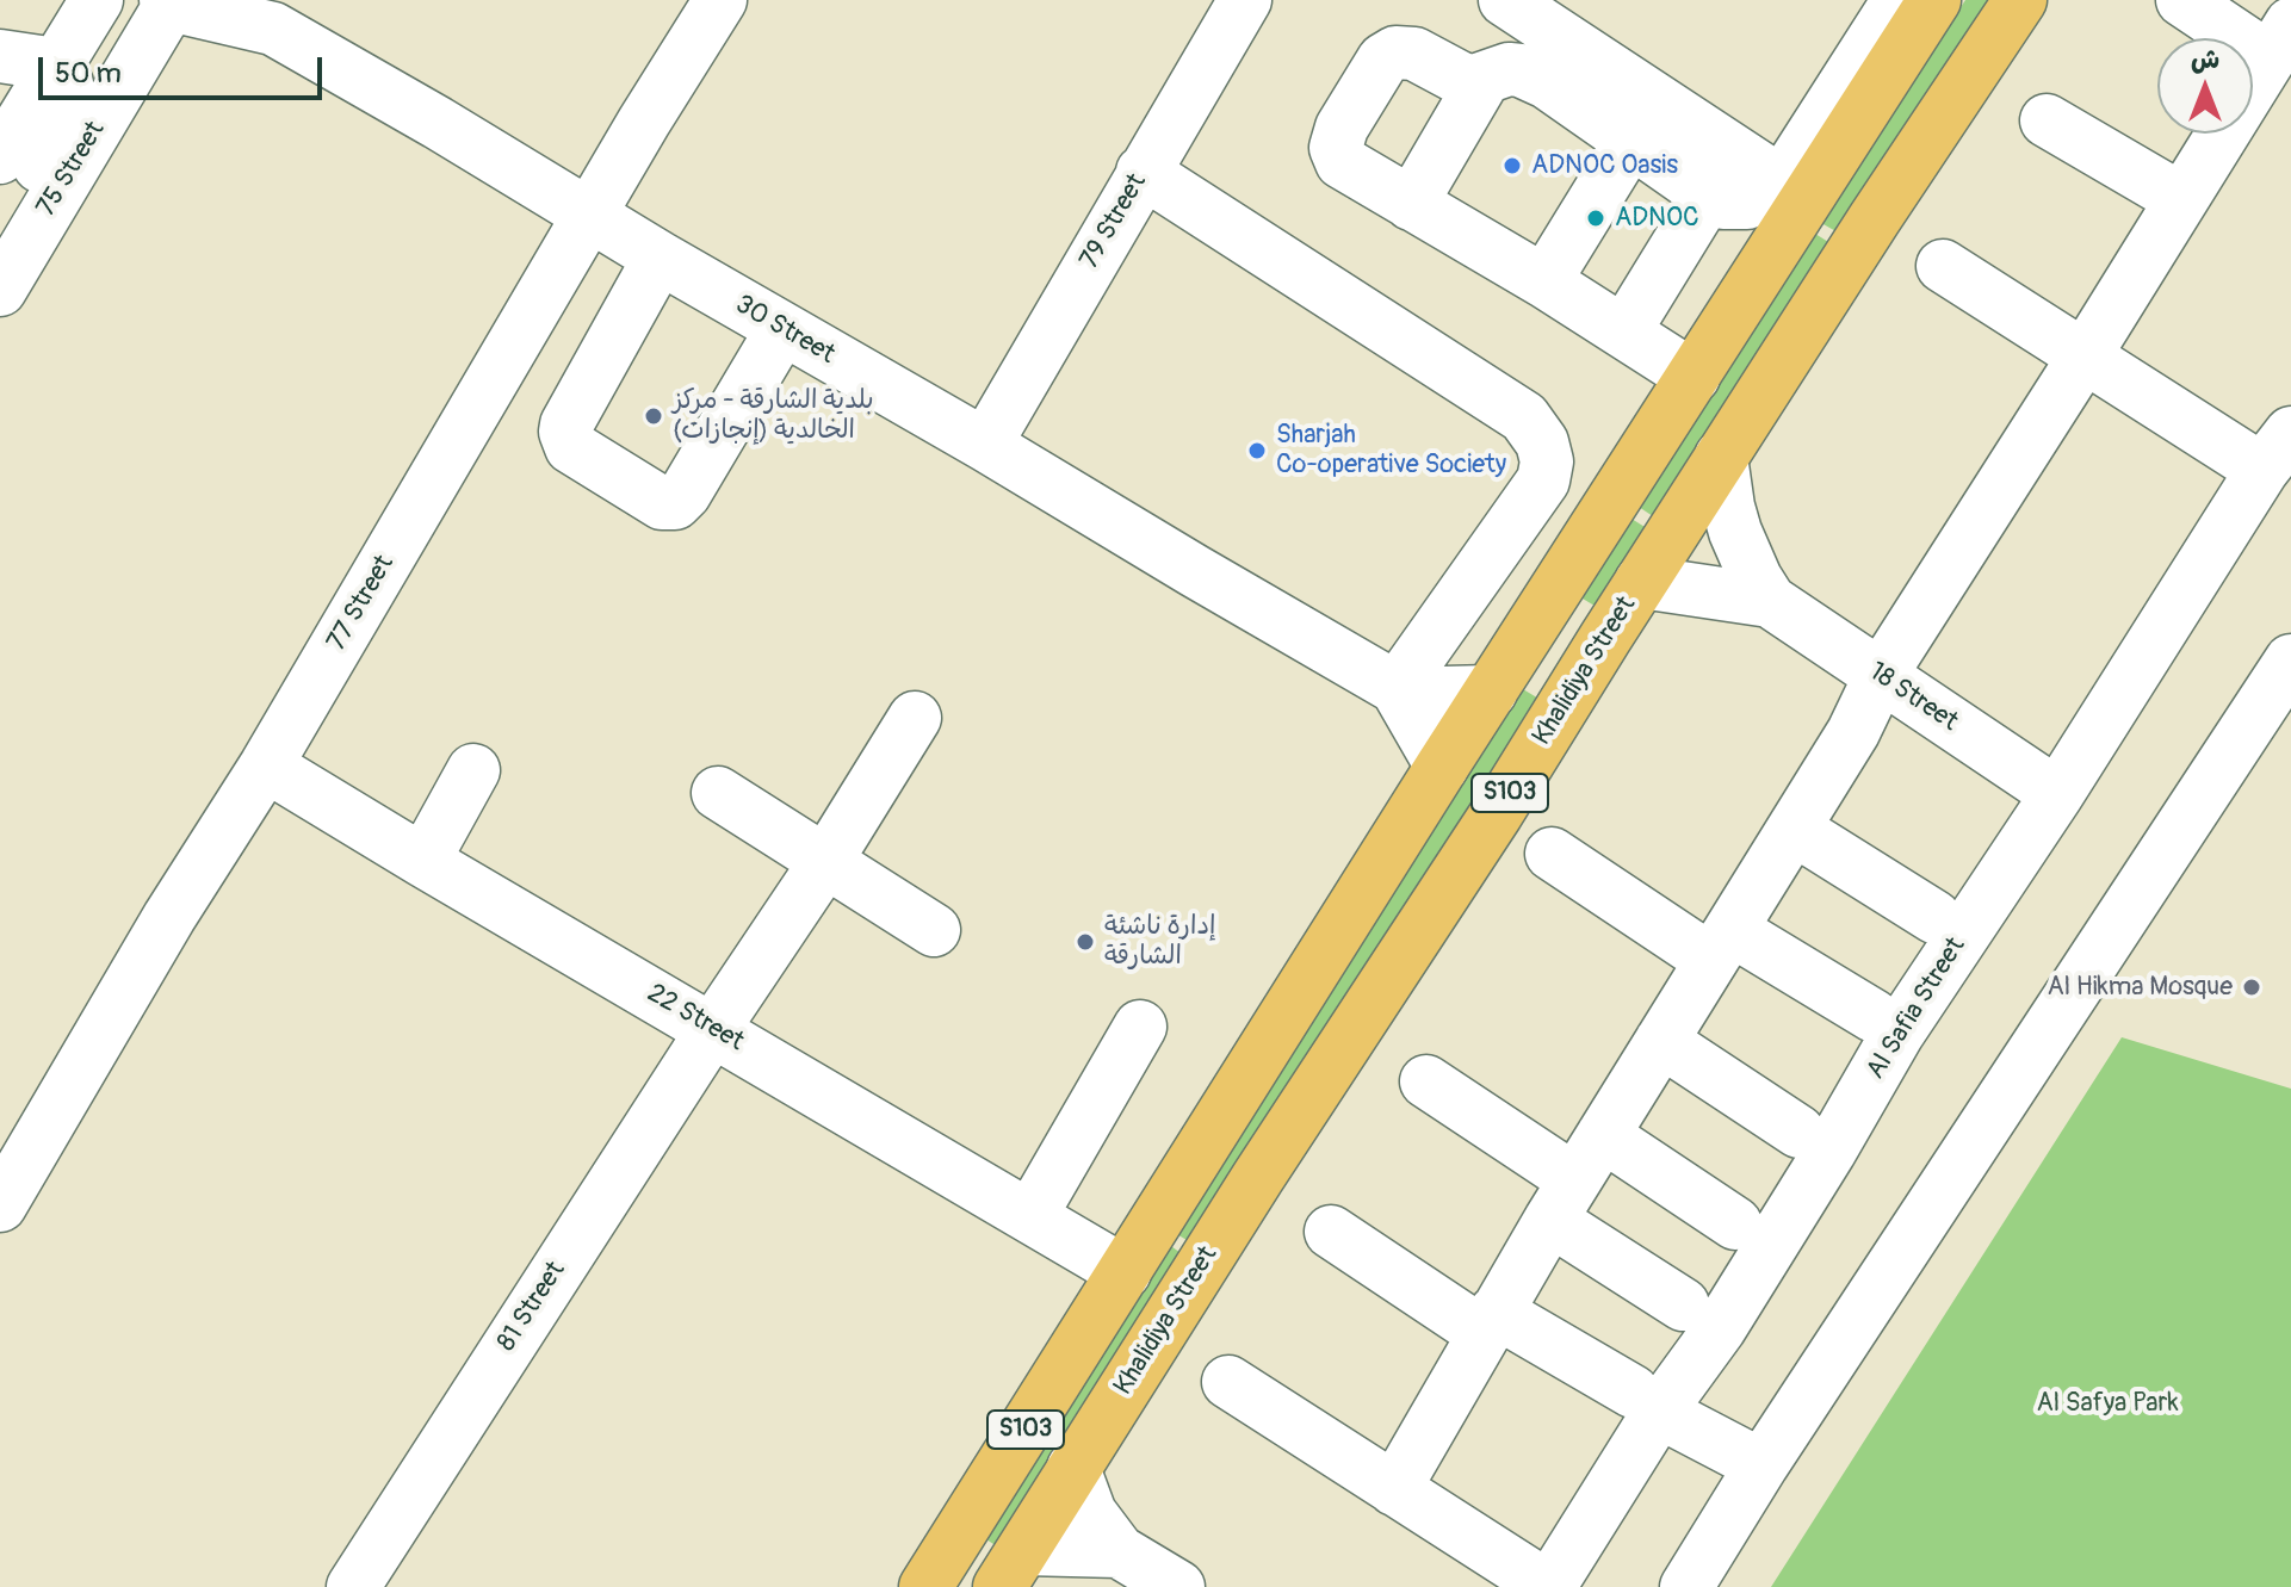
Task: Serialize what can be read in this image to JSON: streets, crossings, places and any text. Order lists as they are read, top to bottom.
{
  "streets": {
    "main road": ["Khalidiya Street", "S103"],
    "street": [
      "75 Street",
      "79 Street",
      "30 Street",
      "77 Street",
      "18 Street",
      "Al Safia Street",
      "22 Street",
      "81 Street"
    ]
  },
  "crossings": [
    ["75 Street", "30 Street"],
    ["79 Street", "30 Street"],
    ["30 Street", "77 Street"],
    ["30 Street", "S103"],
    ["77 Street", "22 Street"],
    ["Khalidiya Street", "18 Street"],
    ["18 Street", "Al Safia Street"],
    ["S103", "22 Street"],
    ["22 Street", "81 Street"]
  ],
  "parks": ["Al Safya Park"],
  "places": [
    "ADNOC Oasis",
    "ADNOC",
    "بلدية الشارقة - مركز الخالدية (إنجازات)",
    "Sharjah Co-operative Society",
    "إدارة ناشئة الشارقة",
    "Al Hikma Mosque"
  ],
  "scale_bar": "50 m",
  "north": "top"
}
